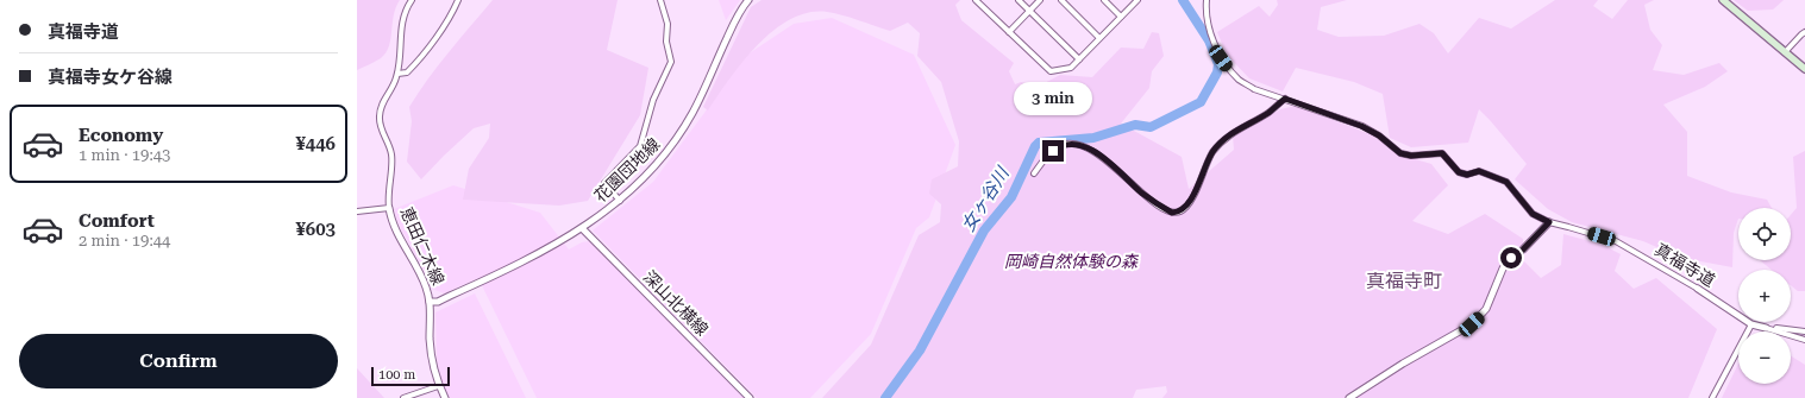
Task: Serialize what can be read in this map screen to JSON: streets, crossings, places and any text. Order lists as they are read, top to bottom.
{
  "streets": {
    "street": [
      "花園団地線",
      "恵田仁木線",
      "真福寺道",
      "深山北横線"
    ]
  },
  "crossings": [
    ["花園団地線", "恵田仁木線"],
    ["花園団地線", "深山北横線"]
  ],
  "districts": ["真福寺町"],
  "water": ["女ヶ谷川"],
  "parks": ["岡崎自然体験の森"],
  "scale_bar": "100 m",
  "page": {
    "banner": ["真福寺道", "真福寺女ケ谷線"],
    "bubble": "3 min",
    "list": [
      {
        "name": "Economy",
        "note": "1 min · 19:43",
        "value": "¥446"
      },
      {
        "name": "Comfort",
        "note": "2 min · 19:44",
        "value": "¥603"
      }
    ],
    "map_buttons": ["+", "−"],
    "buttons": "Confirm",
    "scale": "100 m"
  }
}
